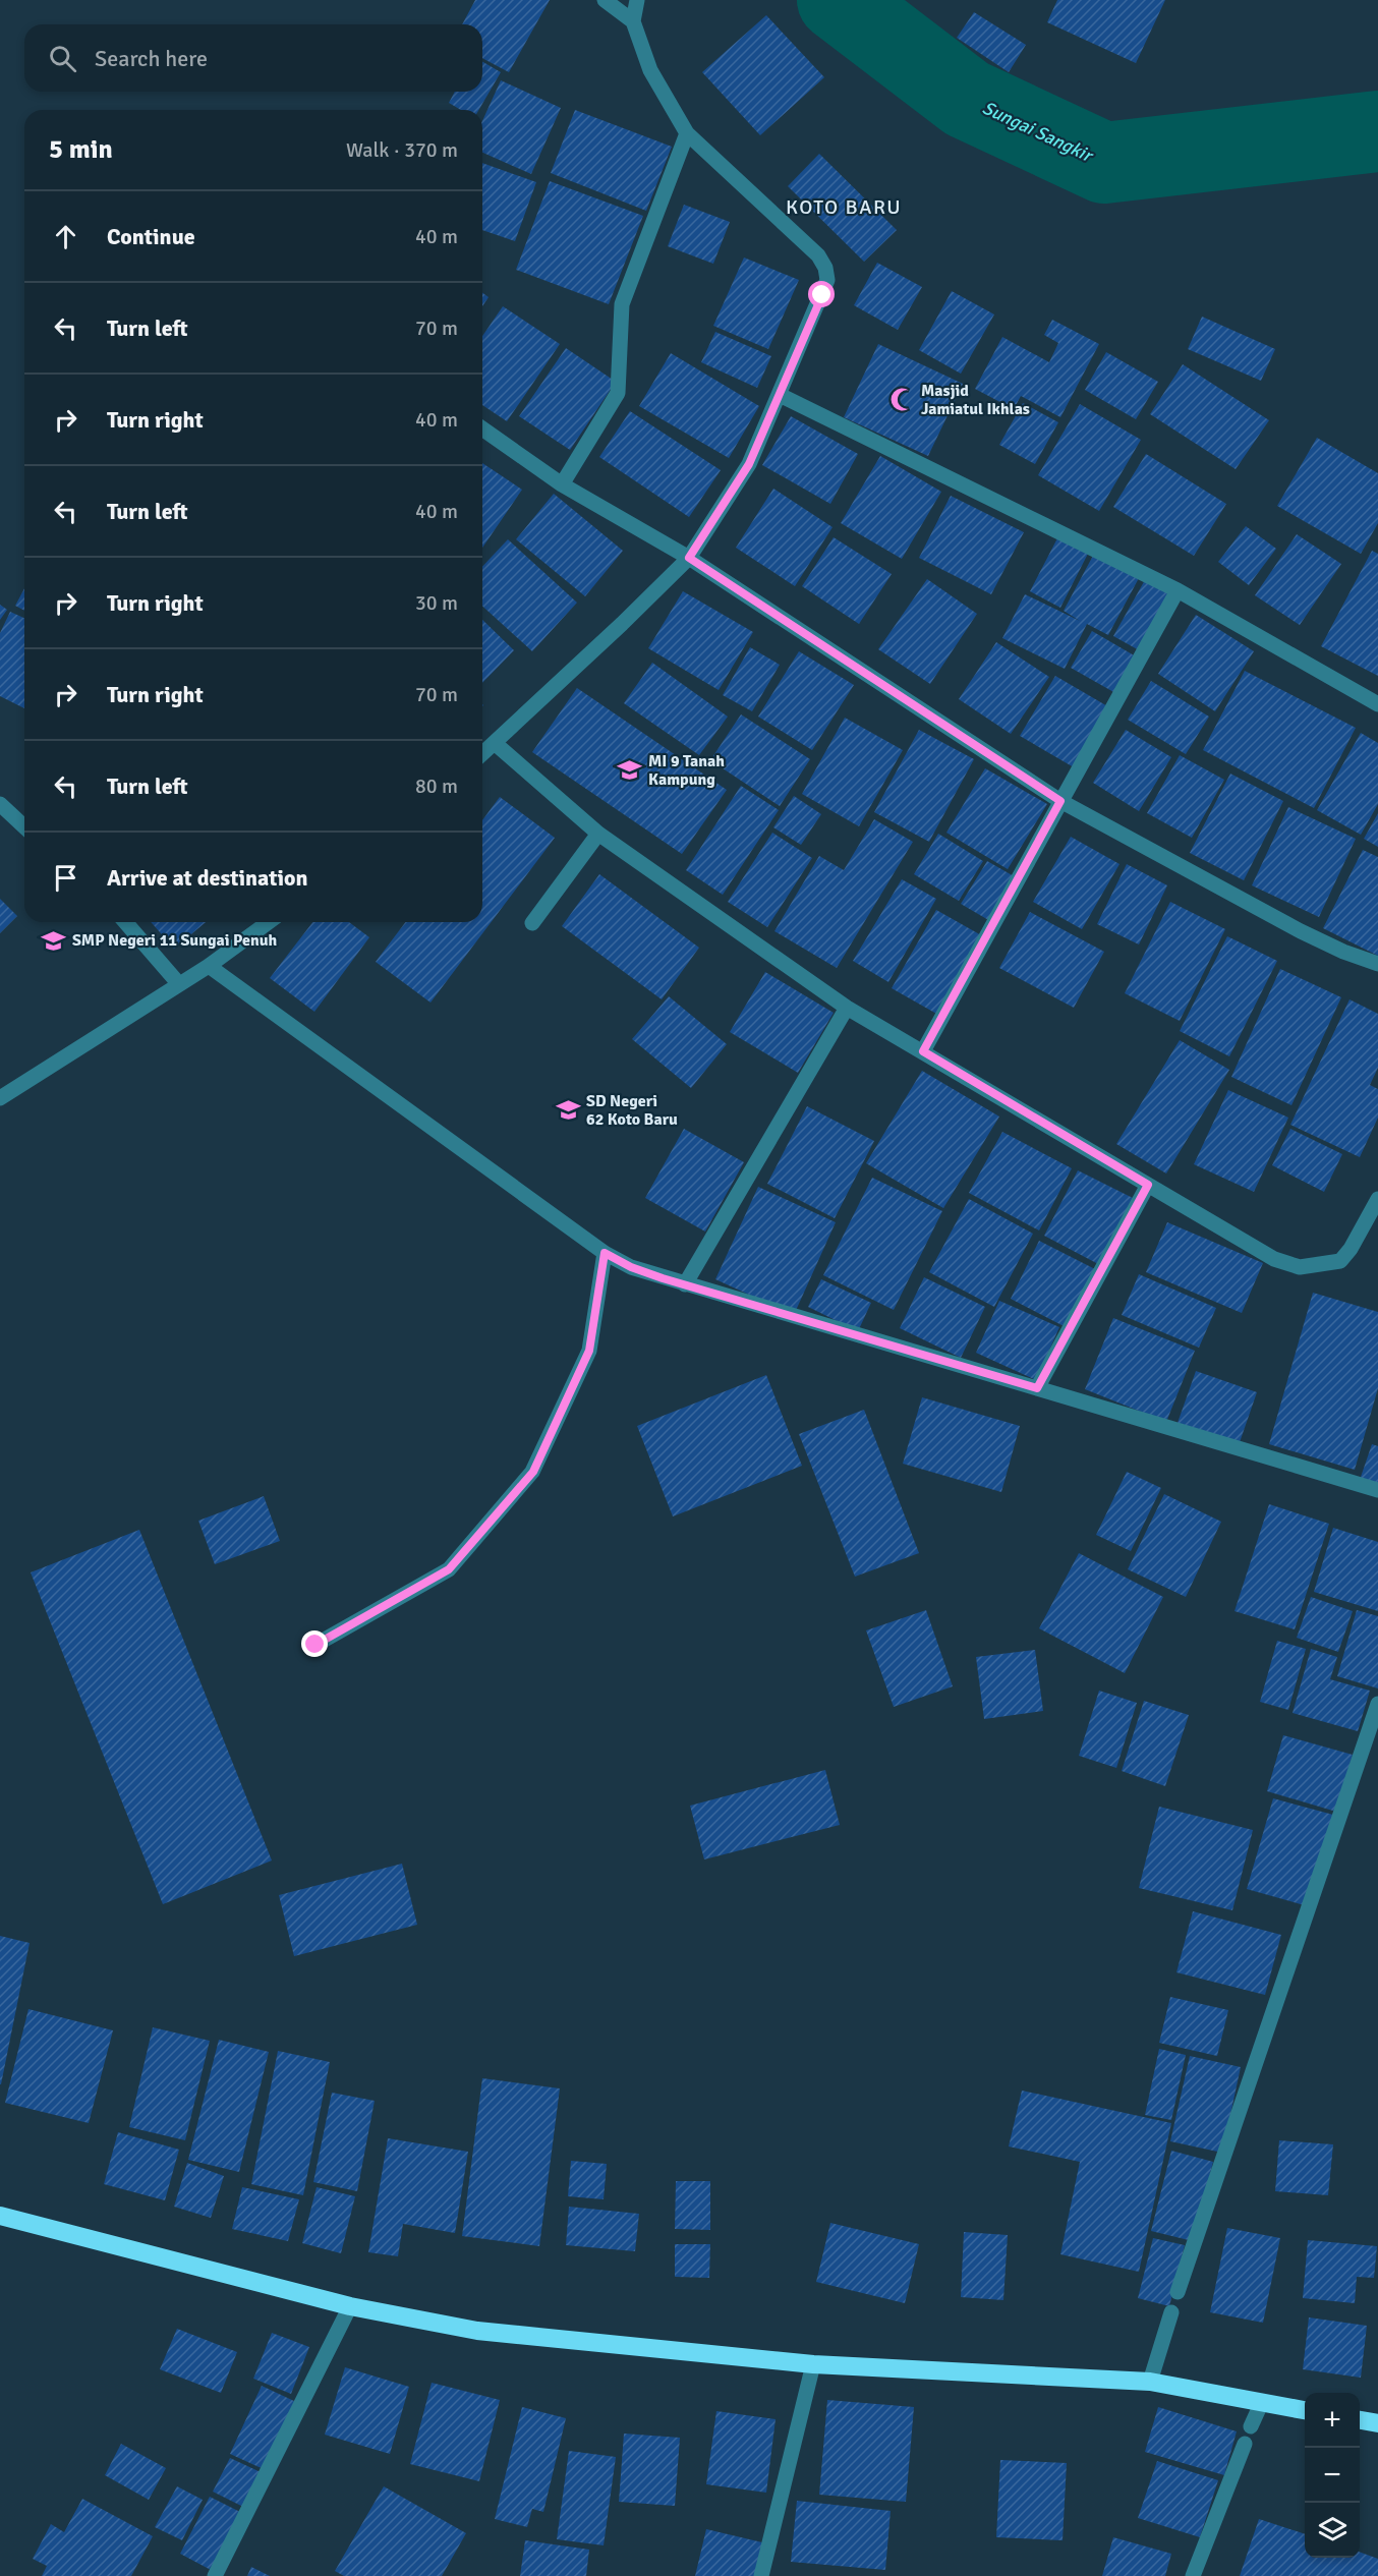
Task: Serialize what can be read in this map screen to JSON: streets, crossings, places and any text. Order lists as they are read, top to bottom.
{
  "districts": ["KOTO BARU"],
  "water": ["Sungai Sangkir"],
  "places": {
    "mosque": ["Masjid Jamiatul Ikhlas"],
    "school or university": ["MI 9 Tanah Kampung", "SMP Negeri 11 Sungai Penuh", "SD Negeri 62 Koto Baru"]
  },
  "page": {
    "search": "Search here",
    "heading": ["5 min", "Walk · 370 m"],
    "list": [
      ["Continue", "40 m"],
      ["Turn left", "70 m"],
      ["Turn right", "40 m"],
      ["Turn left", "40 m"],
      ["Turn right", "30 m"],
      ["Turn right", "70 m"],
      ["Turn left", "80 m"],
      "Arrive at destination"
    ],
    "map_buttons": ["+", "−"]
  }
}
